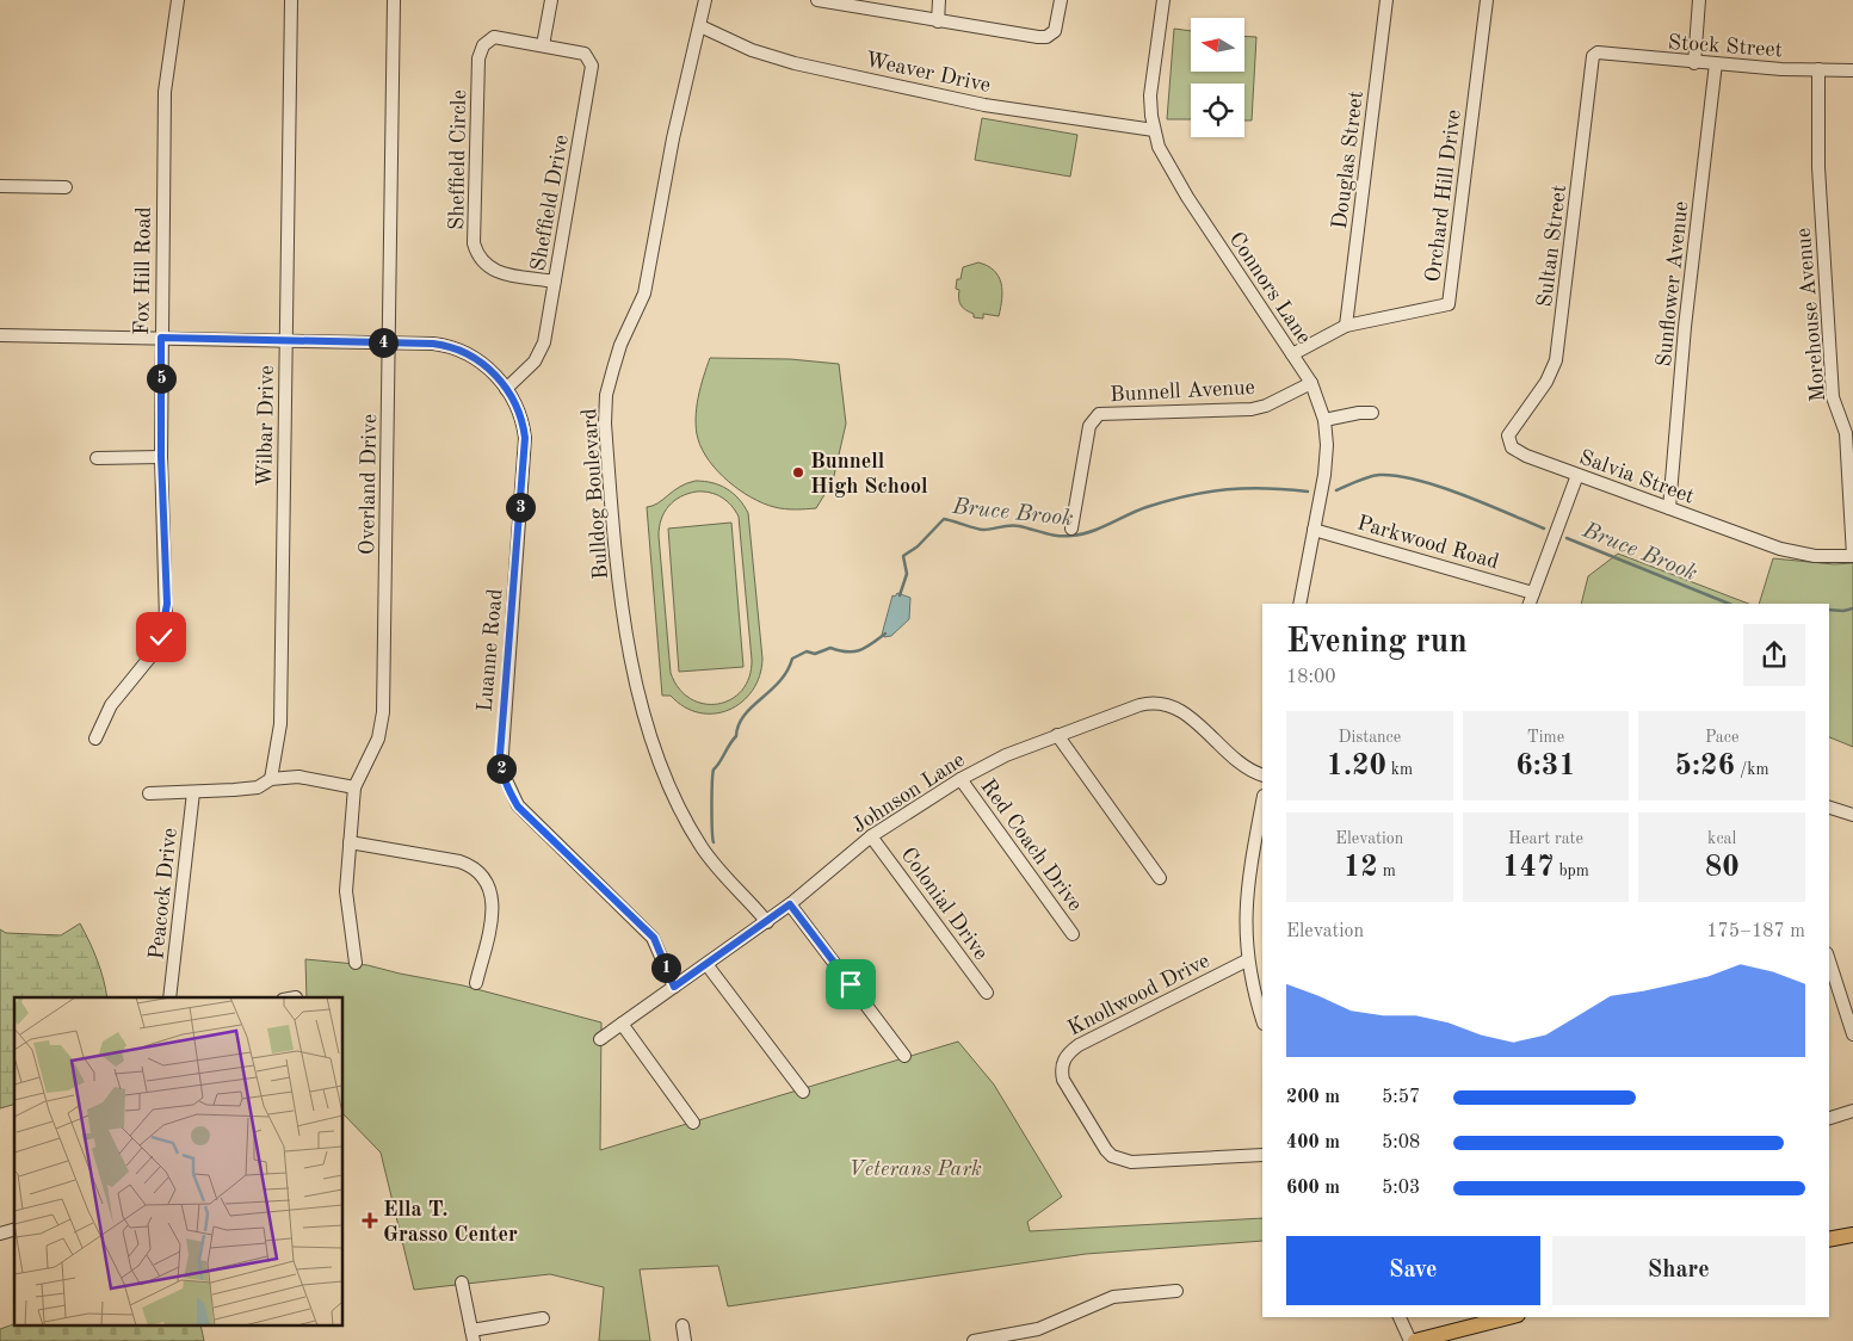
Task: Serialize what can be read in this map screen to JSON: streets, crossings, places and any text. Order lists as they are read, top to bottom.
{
  "streets": {
    "street": [
      "Stock Street",
      "Weaver Drive",
      "Sheffield Circle",
      "Douglas Street",
      "Orchard Hill Drive",
      "Sheffield Drive",
      "Sultan Street",
      "Fox Hill Road",
      "Sunflower Avenue",
      "Connors Lane",
      "Morehouse Avenue",
      "Bunnell Avenue",
      "Wilbar Drive",
      "Salvia Street",
      "Overland Drive",
      "Bulldog Boulevard",
      "Parkwood Road",
      "Luanne Road",
      "Johnson Lane",
      "Red Coach Drive",
      "Peacock Drive",
      "Colonial Drive",
      "Knollwood Drive"
    ]
  },
  "crossings": [
    ["Stock Street", "Sultan Street"],
    ["Stock Street", "Sunflower Avenue"],
    ["Stock Street", "Morehouse Avenue"],
    ["Weaver Drive", "Connors Lane"],
    ["Weaver Drive", "Bulldog Boulevard"],
    ["Sheffield Circle", "Sheffield Drive"],
    ["Douglas Street", "Orchard Hill Drive"],
    ["Orchard Hill Drive", "Connors Lane"],
    ["Sheffield Drive", "Luanne Road"],
    ["Sultan Street", "Salvia Street"],
    ["Fox Hill Road", "Luanne Road"],
    ["Sunflower Avenue", "Salvia Street"],
    ["Connors Lane", "Bunnell Avenue"],
    ["Connors Lane", "Parkwood Road"],
    ["Morehouse Avenue", "Salvia Street"],
    ["Wilbar Drive", "Luanne Road"],
    ["Overland Drive", "Luanne Road"],
    ["Bulldog Boulevard", "Johnson Lane"],
    ["Luanne Road", "Johnson Lane"],
    ["Johnson Lane", "Red Coach Drive"],
    ["Johnson Lane", "Colonial Drive"]
  ],
  "water": ["Bruce Brook"],
  "parks": ["Veterans Park"],
  "places": {
    "other": ["Bunnell High School"],
    "health": ["Ella T. Grasso Center"]
  },
  "north": "left",
  "page": {
    "pins": [
      "4",
      "5",
      "3",
      "2",
      "1"
    ],
    "heading": ["Evening run", "18:00"],
    "stats": [
      ["Distance", "1.20 km"],
      ["Time", "6:31"],
      ["Pace", "5:26 /km"],
      ["Elevation", "12 m"],
      ["Heart rate", "147 bpm"],
      ["kcal", "80"]
    ],
    "chart": ["Elevation", "175–187 m"],
    "list": [
      {
        "name": "200 m",
        "note": "5:57"
      },
      {
        "name": "400 m",
        "note": "5:08"
      },
      {
        "name": "600 m",
        "note": "5:03"
      }
    ],
    "buttons": ["Save", "Share"]
  }
}
